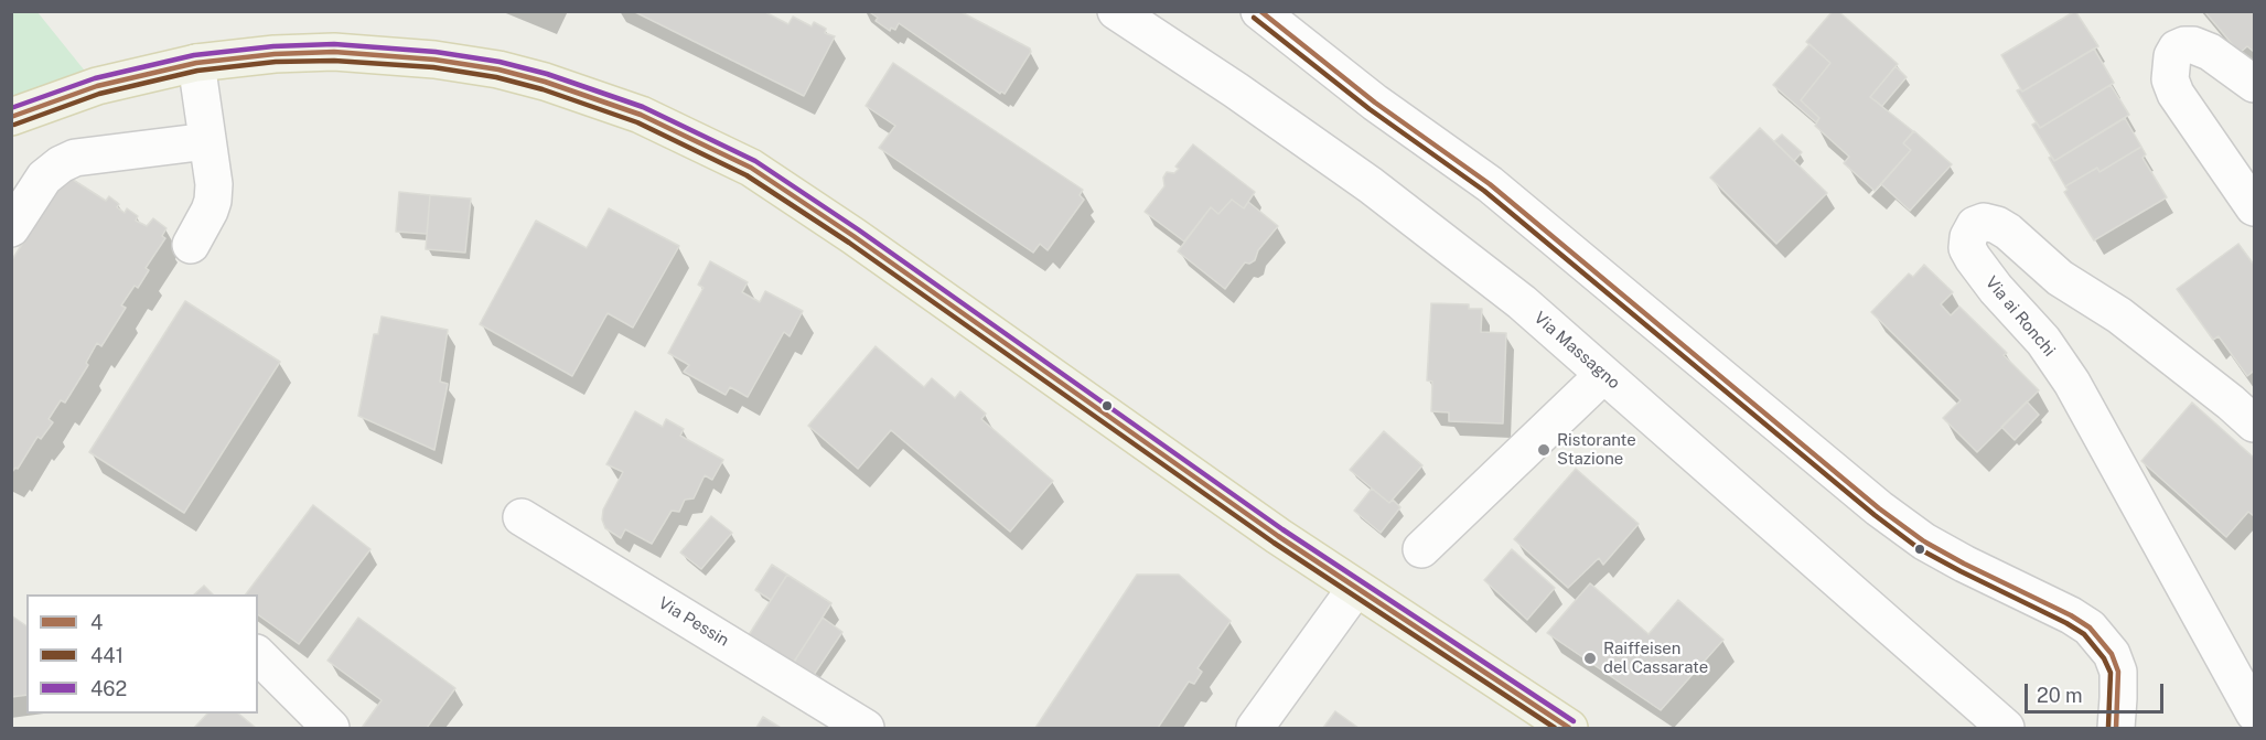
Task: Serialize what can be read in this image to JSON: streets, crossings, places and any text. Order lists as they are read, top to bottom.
{
  "streets": {
    "street": ["Via ai Ronchi", "Via Massagno", "Via Pessin"]
  },
  "places": ["Ristorante Stazione", "Raiffeisen del Cassarate"],
  "lines": ["transit line 4", "transit line 441", "transit line 462"],
  "legend": ["4", "441", "462"],
  "scale_bar": "20 m"
}
